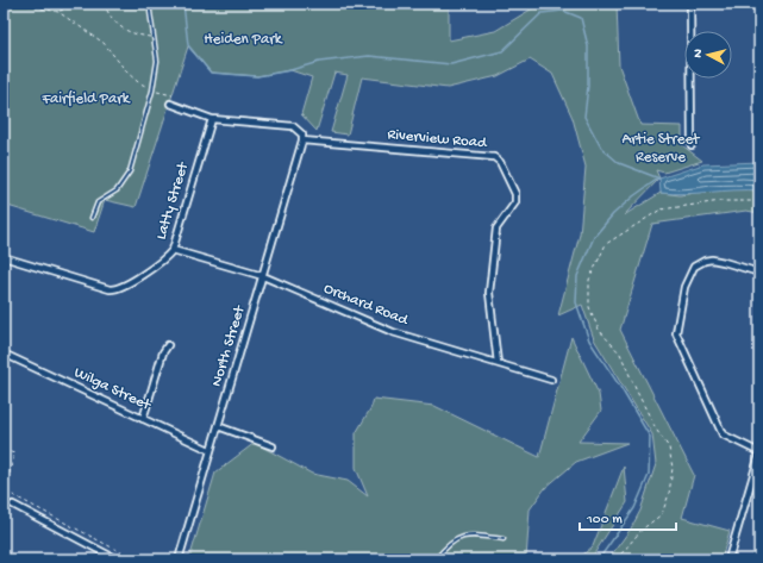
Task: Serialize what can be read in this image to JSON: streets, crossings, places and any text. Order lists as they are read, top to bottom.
{
  "streets": {
    "street": [
      "Riverview Road",
      "Latty Street",
      "Orchard Road",
      "North Street",
      "Wilga Street"
    ]
  },
  "crossings": [
    ["Riverview Road", "Orchard Road"],
    ["Riverview Road", "North Street"],
    ["Latty Street", "Orchard Road"],
    ["Orchard Road", "North Street"],
    ["North Street", "Wilga Street"]
  ],
  "parks": ["Heiden Park", "Fairfield Park", "Artie Street Reserve"],
  "scale_bar": "100 m",
  "north": "left"
}
